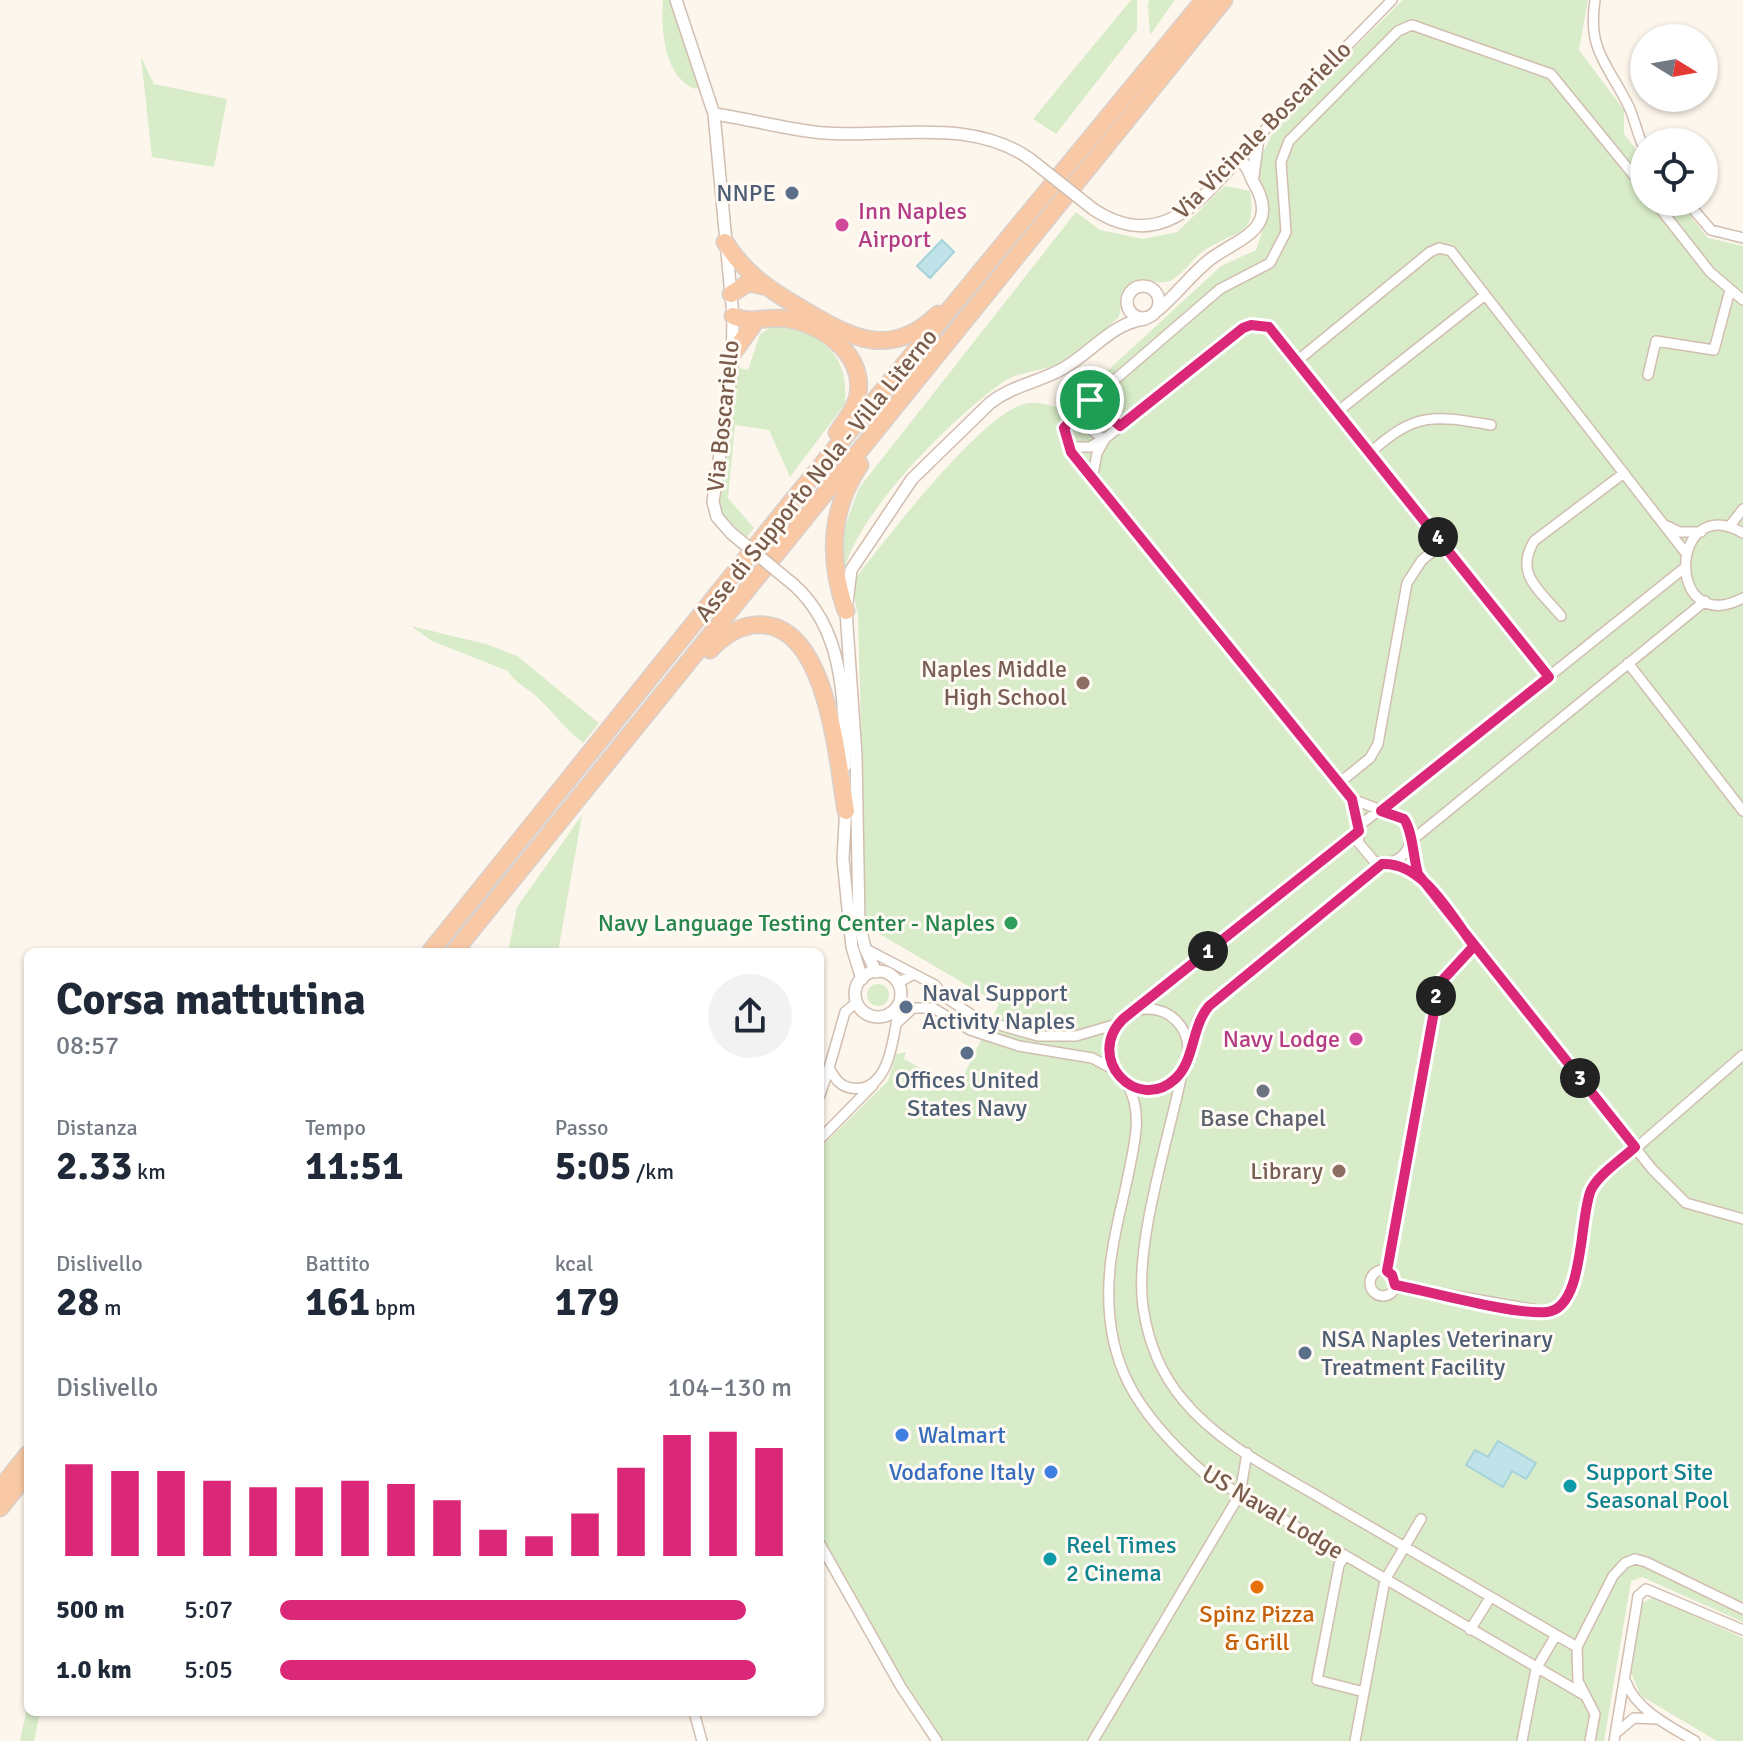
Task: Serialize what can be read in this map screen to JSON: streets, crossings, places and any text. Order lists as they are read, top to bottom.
{
  "streets": {
    "highway": ["Asse di Supporto Nola - Villa Literno"],
    "street": ["Via Vicinale Boscariello", "Via Boscariello", "US Naval Lodge"]
  },
  "crossings": [
    ["Via Vicinale Boscariello", "Via Boscariello"]
  ],
  "places": [
    "NNPE",
    "Inn Naples Airport",
    "Naples Middle High School",
    "Navy Language Testing Center - Naples",
    "Naval Support Activity Naples",
    "Navy Lodge",
    "Offices United States Navy",
    "Base Chapel",
    "Library",
    "NSA Naples Veterinary Treatment Facility",
    "Walmart",
    "Vodafone Italy",
    "Support Site Seasonal Pool",
    "Reel Times 2 Cinema",
    "Spinz Pizza & Grill"
  ],
  "north": "right",
  "page": {
    "pins": [
      "4",
      "1",
      "2",
      "3"
    ],
    "heading": ["Corsa mattutina", "08:57"],
    "stats": [
      ["Distanza", "2.33 km"],
      ["Tempo", "11:51"],
      ["Passo", "5:05 /km"],
      ["Dislivello", "28 m"],
      ["Battito", "161 bpm"],
      ["kcal", "179"]
    ],
    "chart": ["Dislivello", "104–130 m"],
    "list": [
      {
        "name": "500 m",
        "note": "5:07"
      },
      {
        "name": "1.0 km",
        "note": "5:05"
      }
    ]
  }
}
